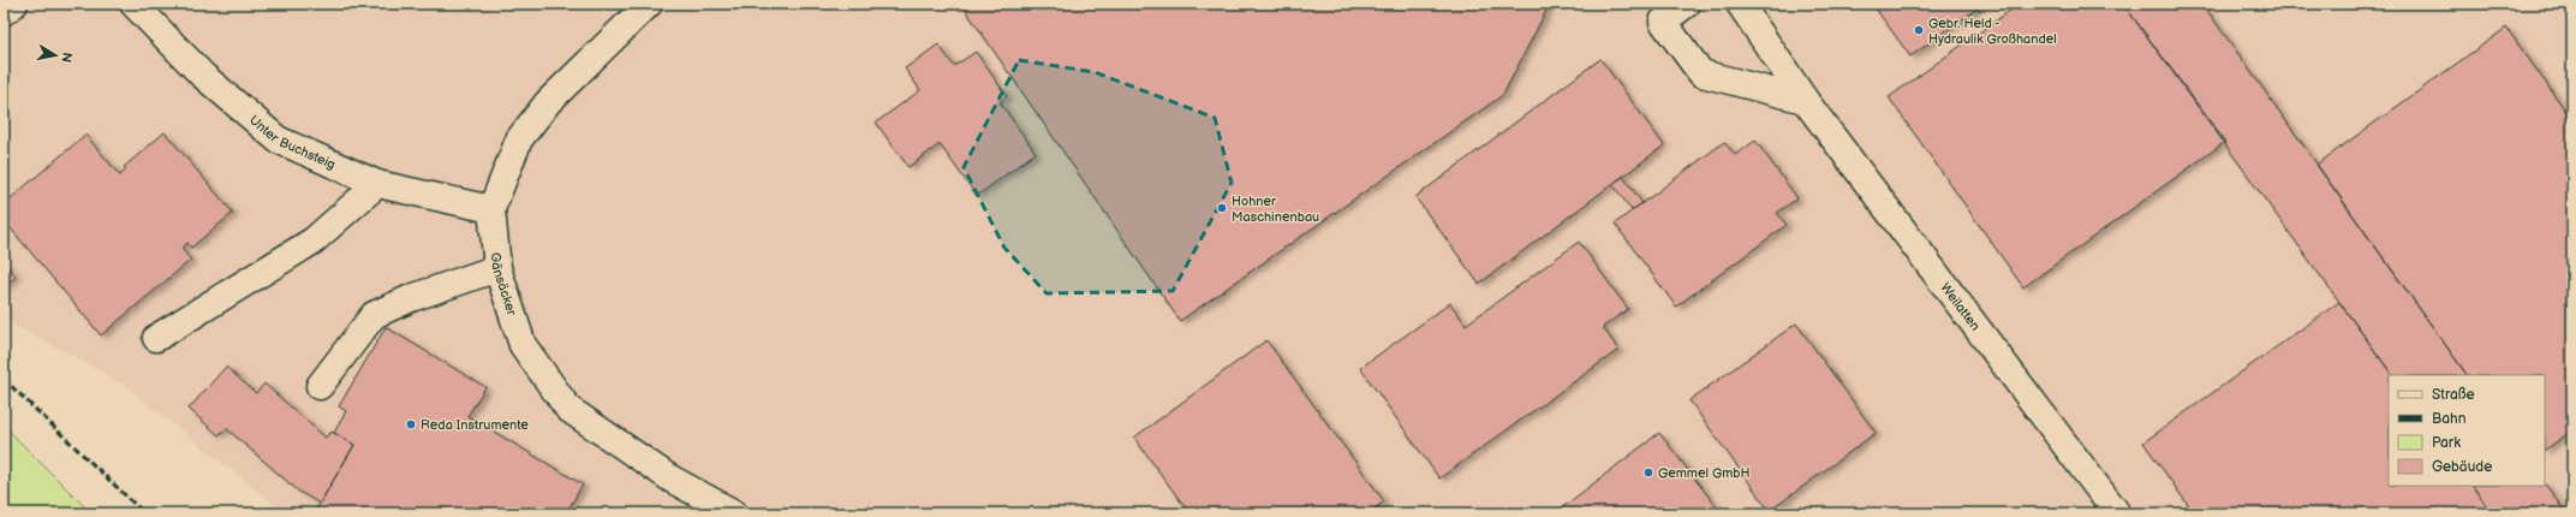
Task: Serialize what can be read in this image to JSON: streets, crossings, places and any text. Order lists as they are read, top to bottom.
{
  "streets": {
    "street": ["Unter Buchsteig", "Gänsäcker", "Weilatten"]
  },
  "crossings": [
    ["Unter Buchsteig", "Gänsäcker"]
  ],
  "places": [
    "Gebr. Held - Hydraulik Großhandel",
    "Hohner Maschinenbau",
    "Reda Instrumente",
    "Gemmel GmbH"
  ],
  "legend": [
    "Straße",
    "Bahn",
    "Park",
    "Gebäude"
  ],
  "north": "right"
}
